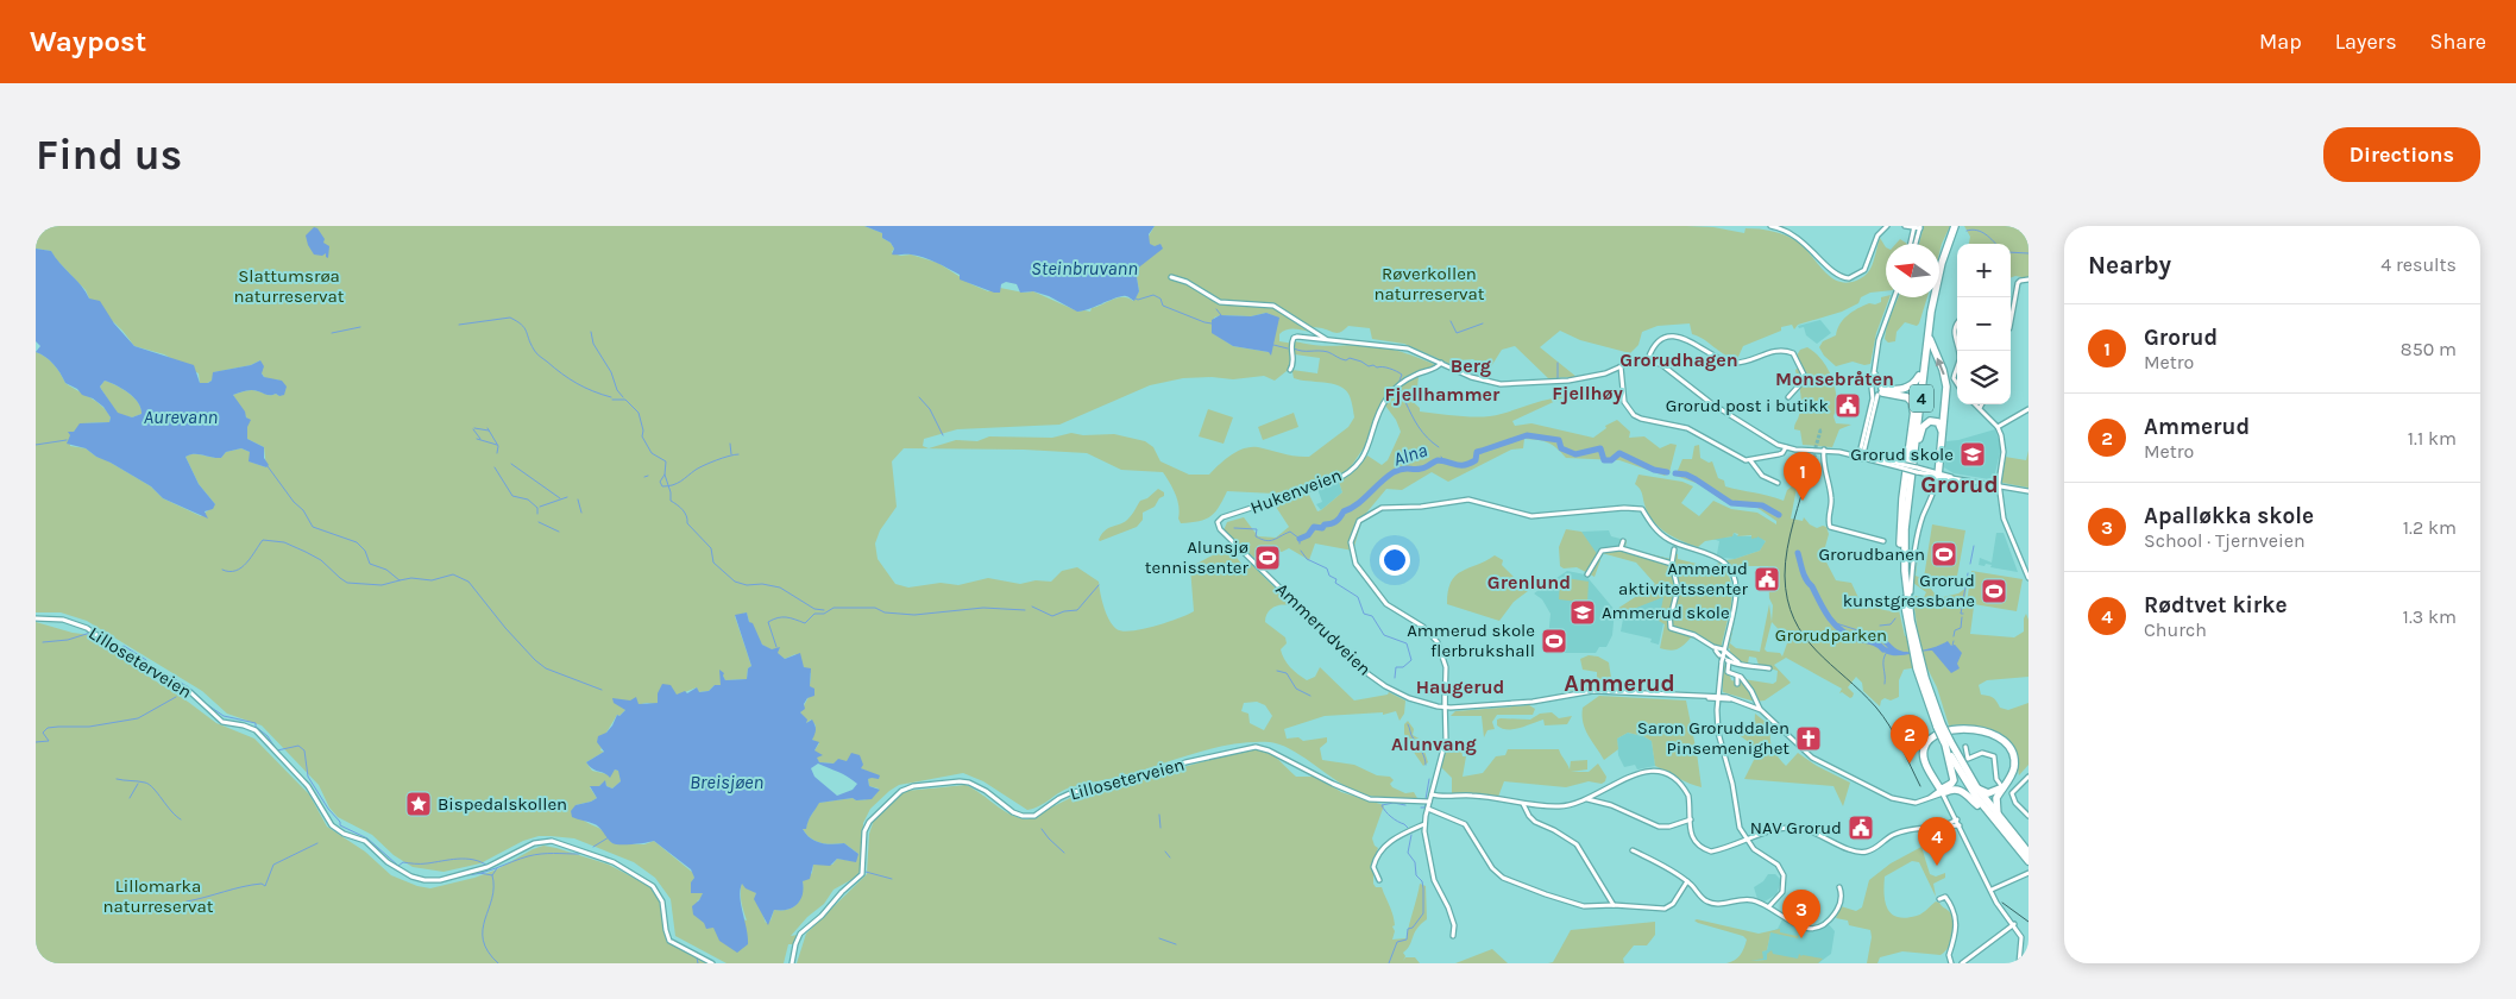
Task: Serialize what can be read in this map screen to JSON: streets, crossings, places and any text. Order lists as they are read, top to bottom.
{
  "streets": {
    "highway": ["4"],
    "street": ["Hukenveien", "Ammerudveien", "Lilloseterveien"]
  },
  "crossings": [
    ["Hukenveien", "Ammerudveien"]
  ],
  "districts": [
    "Grorudhagen",
    "Berg",
    "Monsebråten",
    "Fjellhøy",
    "Fjellhammer",
    "Grorud",
    "Grenlund",
    "Ammerud",
    "Haugerud",
    "Alunvang"
  ],
  "water": [
    "Steinbruvann",
    "Aurevann",
    "Alna",
    "Breisjøen"
  ],
  "parks": [
    "Røverkollen naturreservat",
    "Slattumsrøa naturreservat",
    "Grorudparken",
    "Lillomarka naturreservat"
  ],
  "places": {
    "public building": ["Grorud post i butikk", "Ammerud aktivitetssenter", "NAV Grorud"],
    "school or university": ["Grorud skole", "Ammerud skole"],
    "sports": [
      "Grorudbanen",
      "Alunsjø tennissenter",
      "Grorud kunstgressbane",
      "Ammerud skole flerbrukshall"
    ],
    "church": ["Saron Groruddalen Pinsemenighet"],
    "place": ["Bispedalskollen"]
  },
  "north": "left",
  "page": {
    "header": "Waypost",
    "nav": ["Map", "Layers", "Share"],
    "buttons": "Directions",
    "title": "Find us",
    "heading": ["Nearby", "4 results"],
    "map_buttons": ["+", "−"],
    "list": [
      {
        "mark": "1",
        "name": "Grorud",
        "note": "Metro",
        "value": "850 m"
      },
      {
        "mark": "2",
        "name": "Ammerud",
        "note": "Metro",
        "value": "1.1 km"
      },
      {
        "mark": "3",
        "name": "Apalløkka skole",
        "note": "School · Tjernveien",
        "value": "1.2 km"
      },
      {
        "mark": "4",
        "name": "Rødtvet kirke",
        "note": "Church",
        "value": "1.3 km"
      }
    ],
    "pins": [
      "1",
      "2",
      "4",
      "3"
    ]
  }
}
